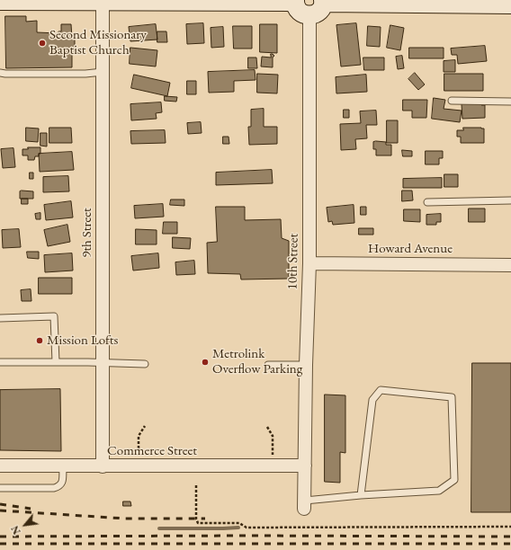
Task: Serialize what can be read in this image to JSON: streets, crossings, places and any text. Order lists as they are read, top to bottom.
{
  "streets": {
    "street": [
      "9th Street",
      "Howard Avenue",
      "10th Street",
      "Commerce Street"
    ]
  },
  "crossings": [
    ["9th Street", "Commerce Street"],
    ["Howard Avenue", "10th Street"],
    ["10th Street", "Commerce Street"]
  ],
  "places": ["Second Missionary Baptist Church", "Mission Lofts", "Metrolink Overflow Parking"],
  "north": "bottom left"
}
